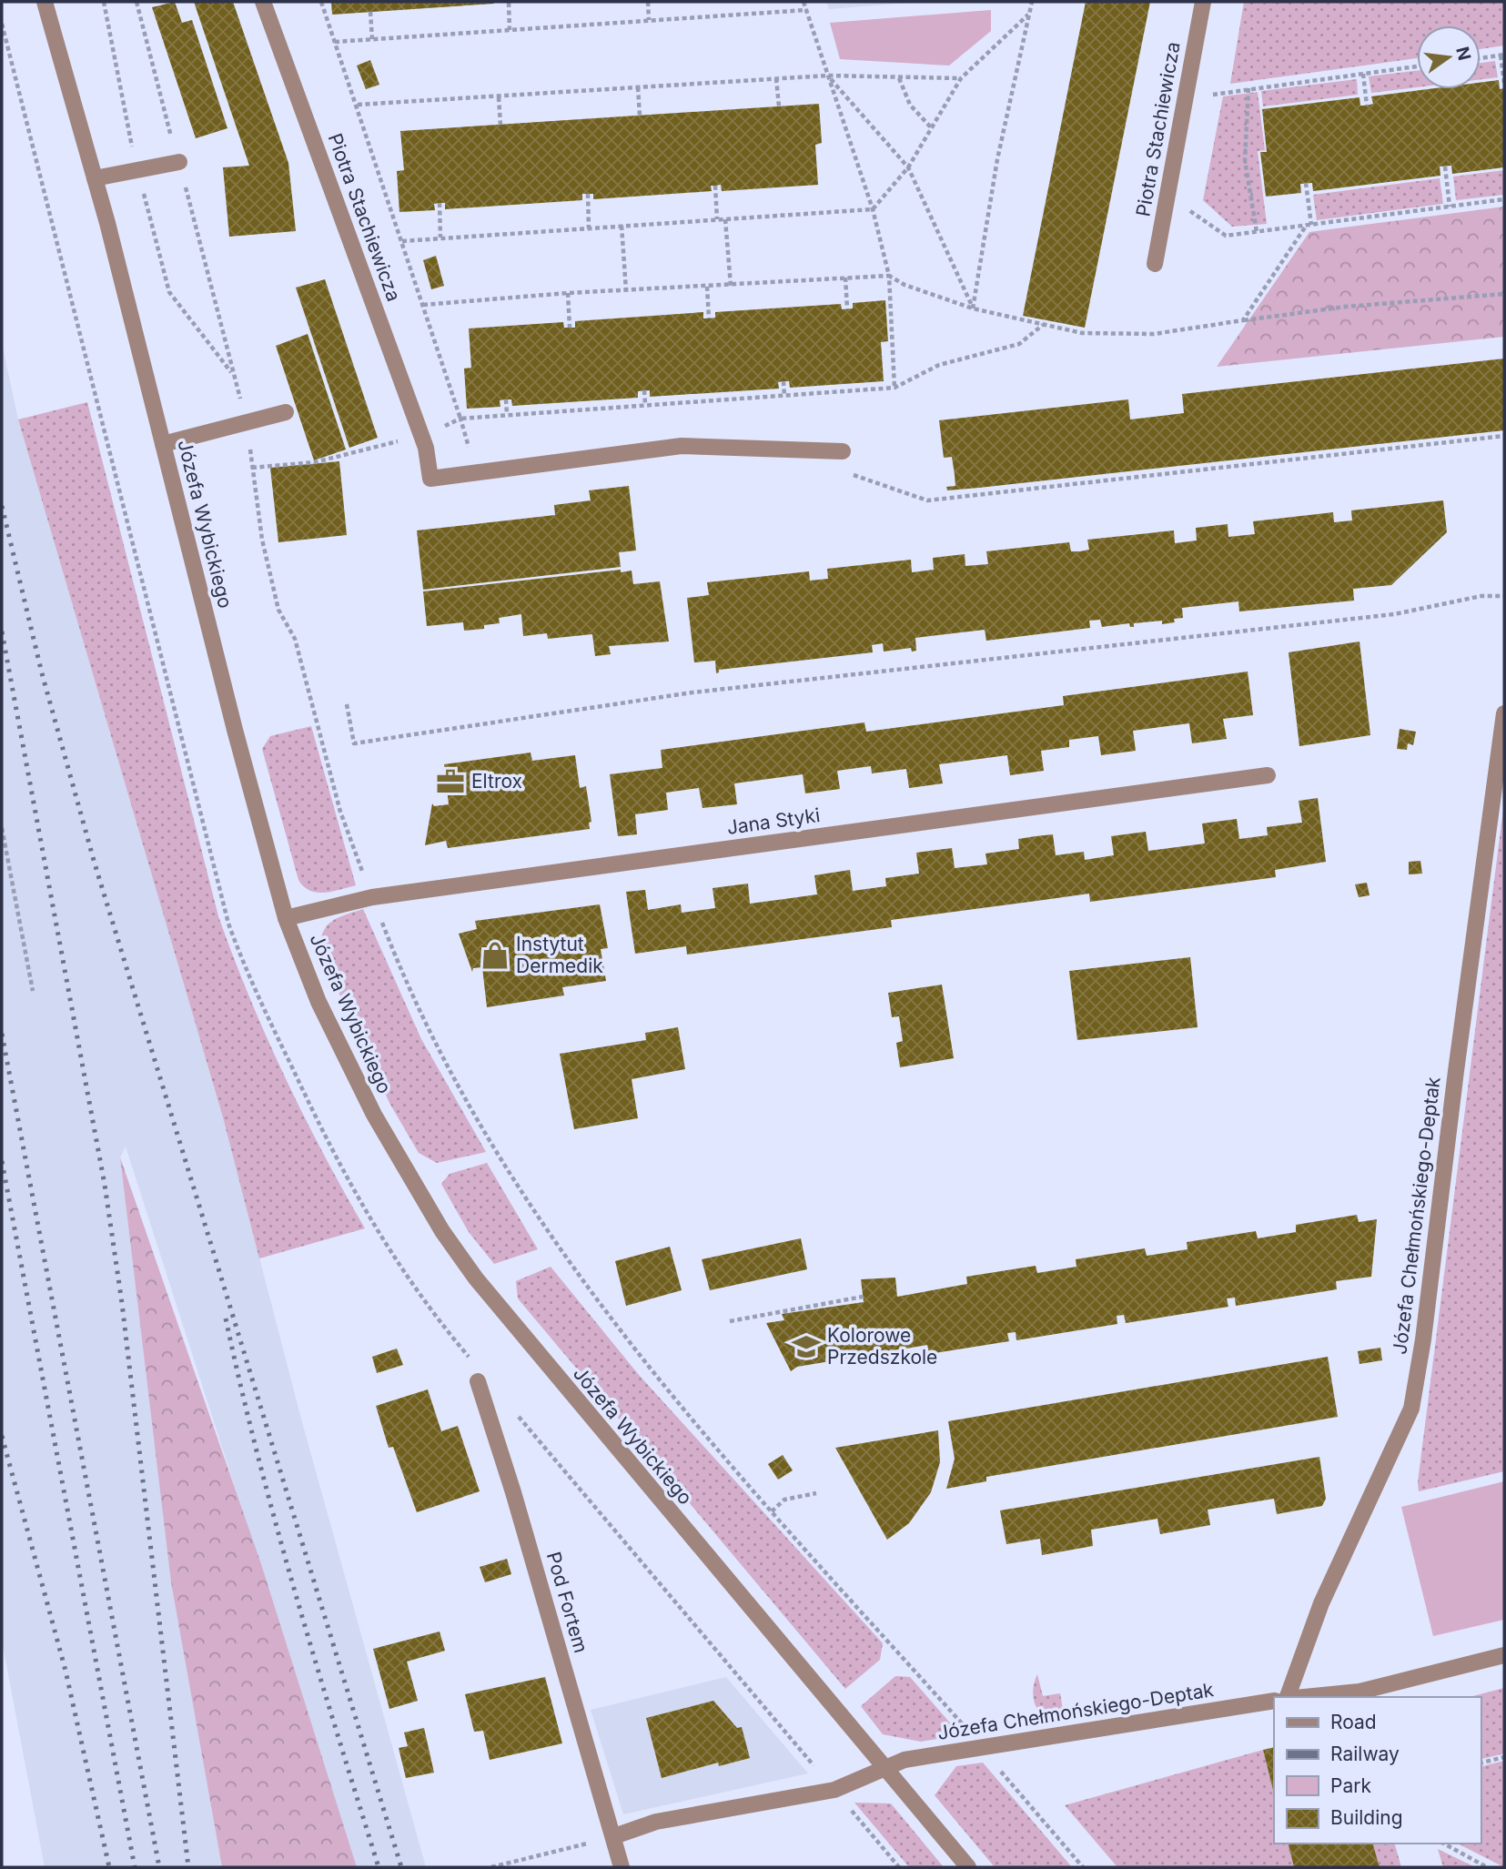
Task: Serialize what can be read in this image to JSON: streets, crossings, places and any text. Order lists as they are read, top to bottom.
{
  "streets": {
    "street": [
      "Piotra Stachiewicza",
      "Józefa Wybickiego",
      "Jana Styki",
      "Józefa Chełmońskiego-Deptak",
      "Pod Fortem"
    ]
  },
  "crossings": [
    ["Józefa Wybickiego", "Jana Styki"],
    ["Józefa Wybickiego", "Józefa Chełmońskiego-Deptak"]
  ],
  "places": {
    "office": ["Eltrox"],
    "shop": ["Instytut Dermedik"],
    "school or university": ["Kolorowe Przedszkole"]
  },
  "legend": [
    "Road",
    "Railway",
    "Park",
    "Building"
  ],
  "north": "right"
}
